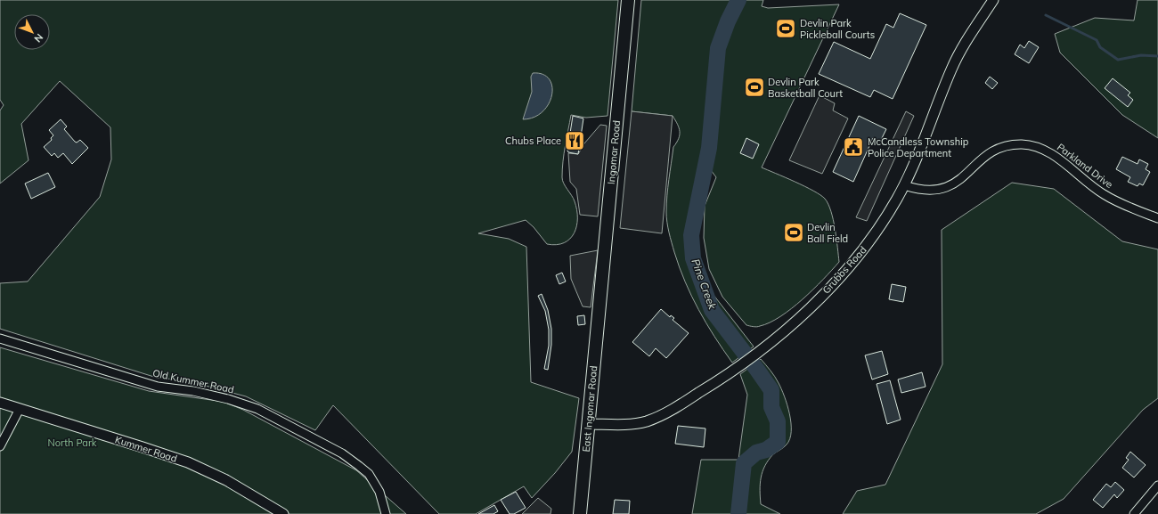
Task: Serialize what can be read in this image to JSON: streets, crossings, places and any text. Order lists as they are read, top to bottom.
{
  "streets": {
    "main road": ["Ingomar Road", "East Ingomar Road"],
    "street": [
      "Parkland Drive",
      "Grubbs Road",
      "Old Kummer Road",
      "Kummer Road"
    ]
  },
  "crossings": [
    ["Ingomar Road", "East Ingomar Road"],
    ["Parkland Drive", "Grubbs Road"],
    ["Grubbs Road", "East Ingomar Road"]
  ],
  "water": ["Pine Creek"],
  "parks": ["North Park"],
  "places": {
    "sports": ["Devlin Park Pickleball Courts", "Devlin Park Basketball Court", "Devlin Ball Field"],
    "restaurant": ["Chubs Place"],
    "public building": ["McCandless Township Police Department"]
  },
  "north": "bottom right"
}
